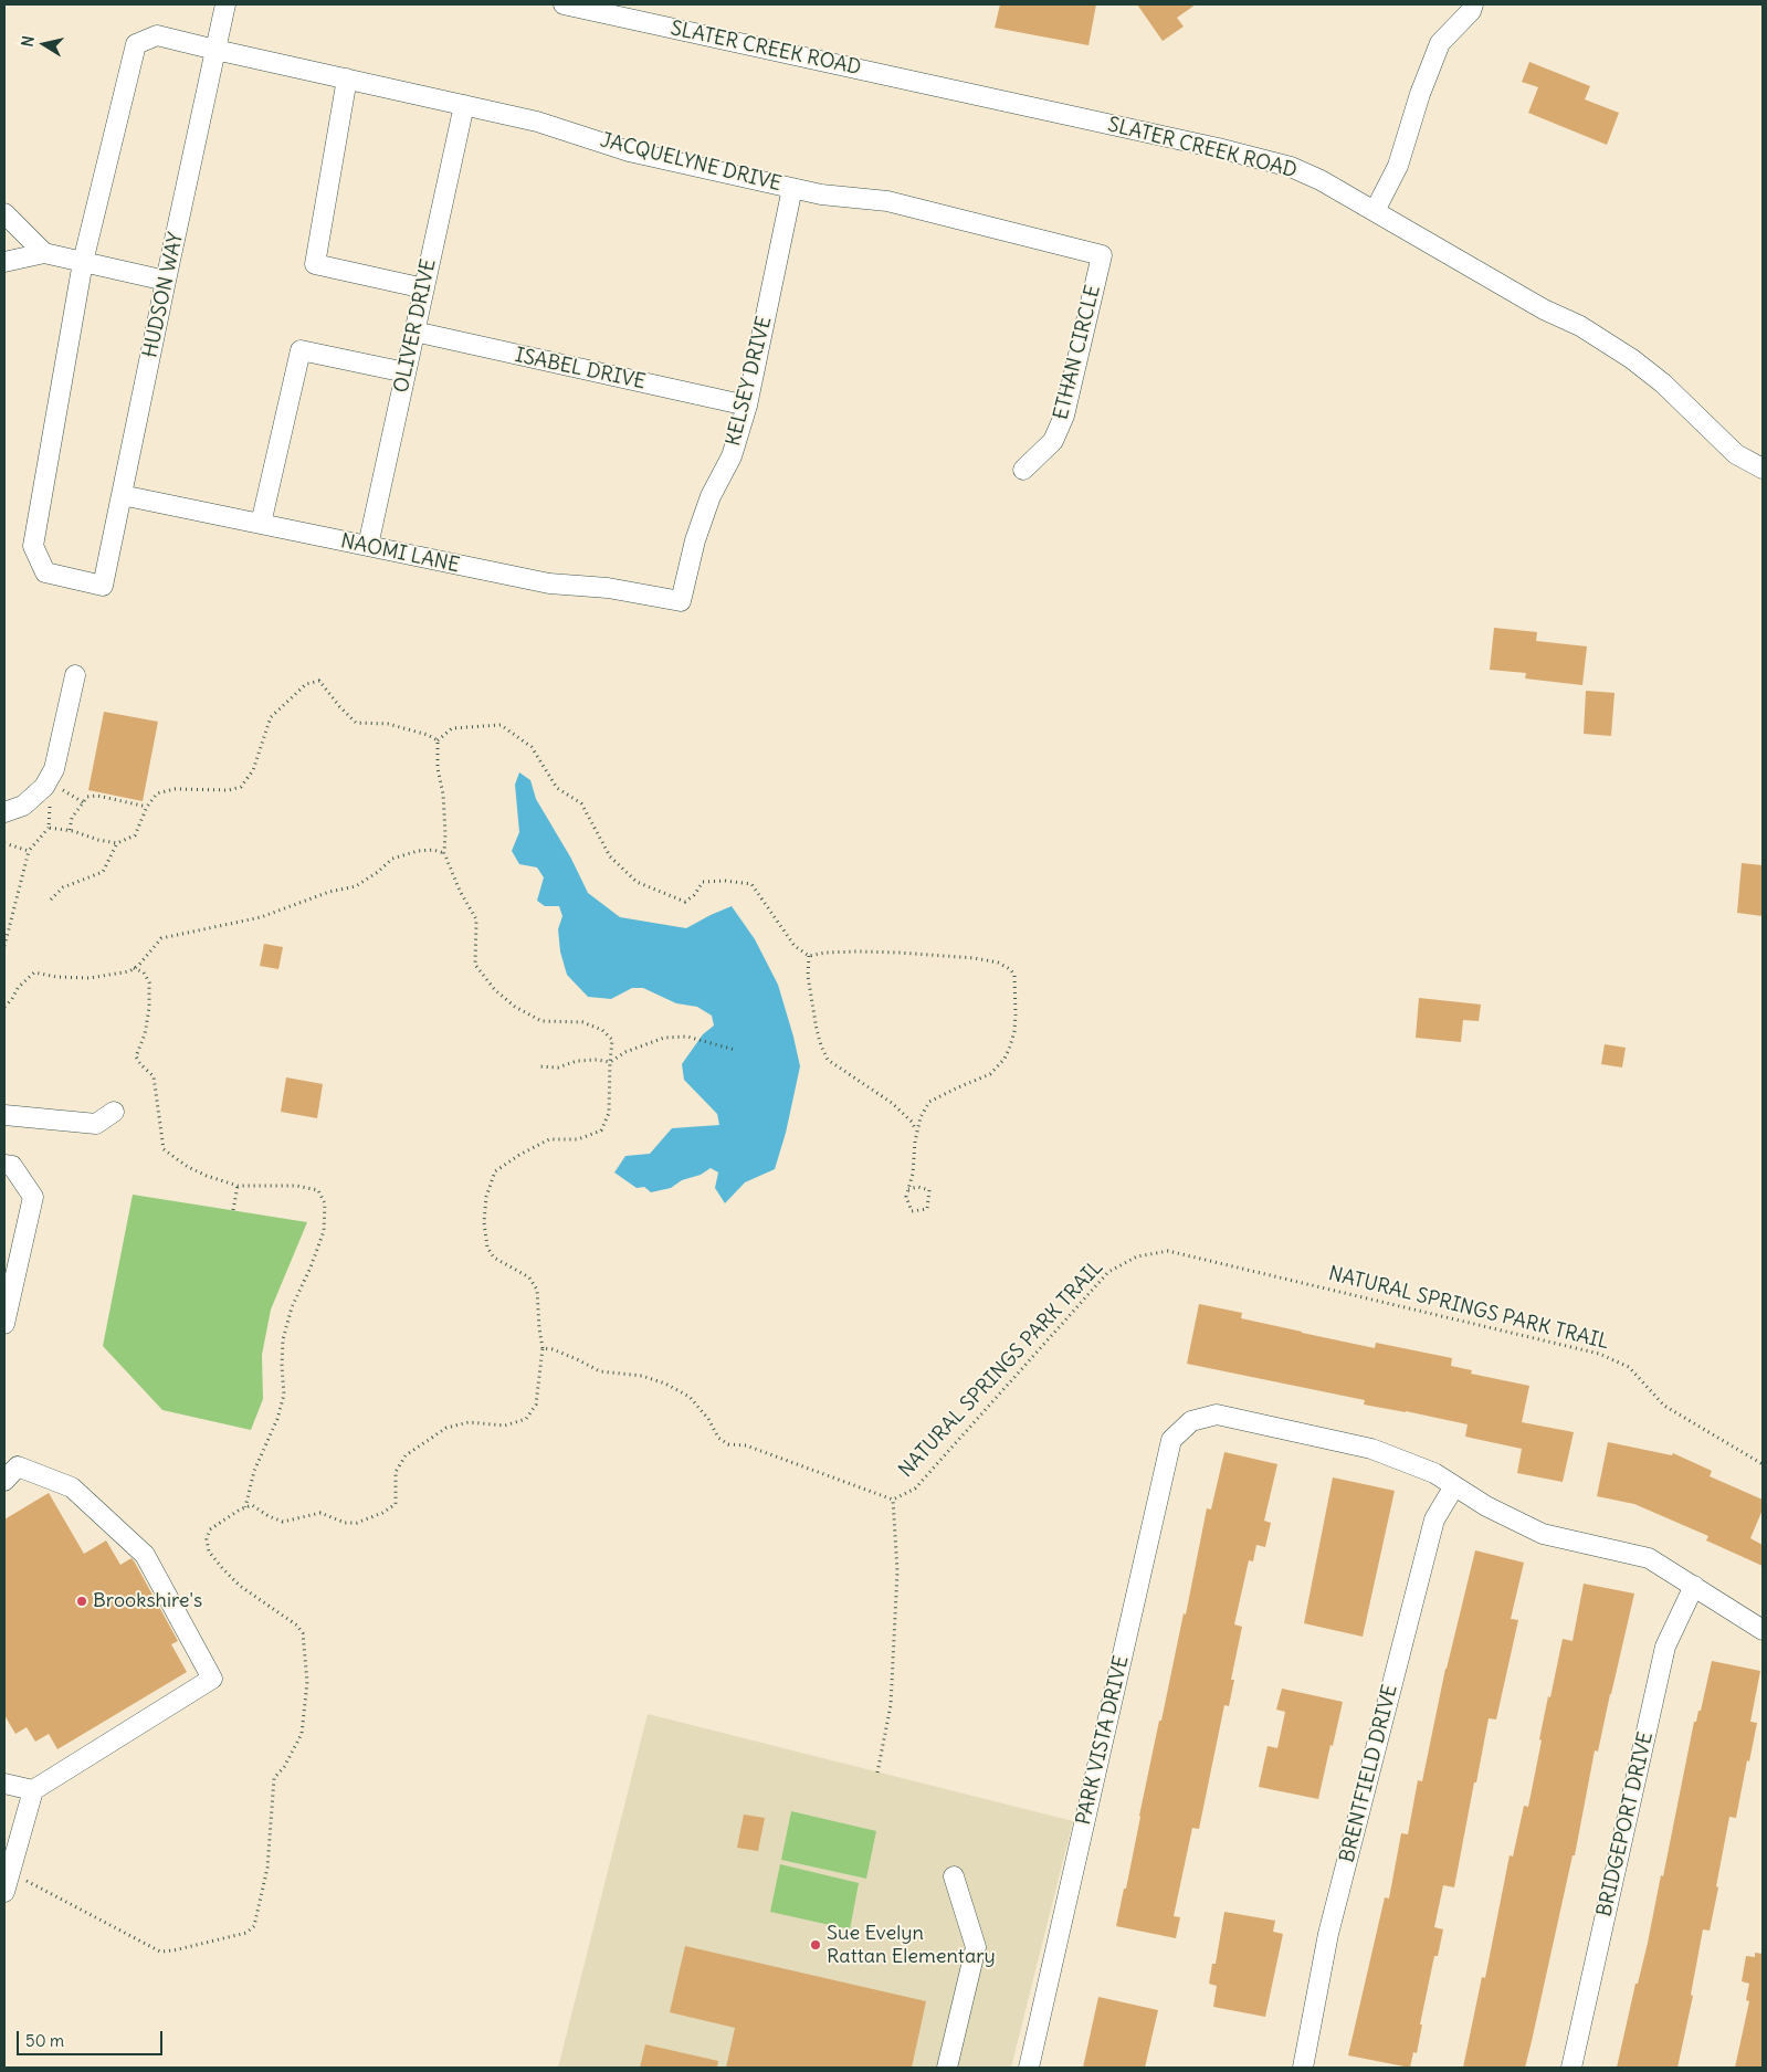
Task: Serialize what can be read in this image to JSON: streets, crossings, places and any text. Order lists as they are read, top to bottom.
{
  "streets": {
    "street": [
      "SLATER CREEK ROAD",
      "JACQUELYNE DRIVE",
      "HUDSON WAY",
      "OLIVER DRIVE",
      "ETHAN CIRCLE",
      "ISABEL DRIVE",
      "KELSEY DRIVE",
      "NAOMI LANE",
      "PARK VISTA DRIVE",
      "BRENTFIELD DRIVE",
      "BRIDGEPORT DRIVE"
    ],
    "path": ["NATURAL SPRINGS PARK TRAIL"]
  },
  "crossings": [
    ["JACQUELYNE DRIVE", "HUDSON WAY"],
    ["JACQUELYNE DRIVE", "OLIVER DRIVE"],
    ["JACQUELYNE DRIVE", "ETHAN CIRCLE"],
    ["JACQUELYNE DRIVE", "KELSEY DRIVE"],
    ["HUDSON WAY", "NAOMI LANE"],
    ["OLIVER DRIVE", "ISABEL DRIVE"],
    ["OLIVER DRIVE", "NAOMI LANE"],
    ["ISABEL DRIVE", "KELSEY DRIVE"],
    ["KELSEY DRIVE", "NAOMI LANE"],
    ["PARK VISTA DRIVE", "BRENTFIELD DRIVE"]
  ],
  "places": ["Brookshire's", "Sue Evelyn Rattan Elementary"],
  "scale_bar": "50 m",
  "north": "left"
}
